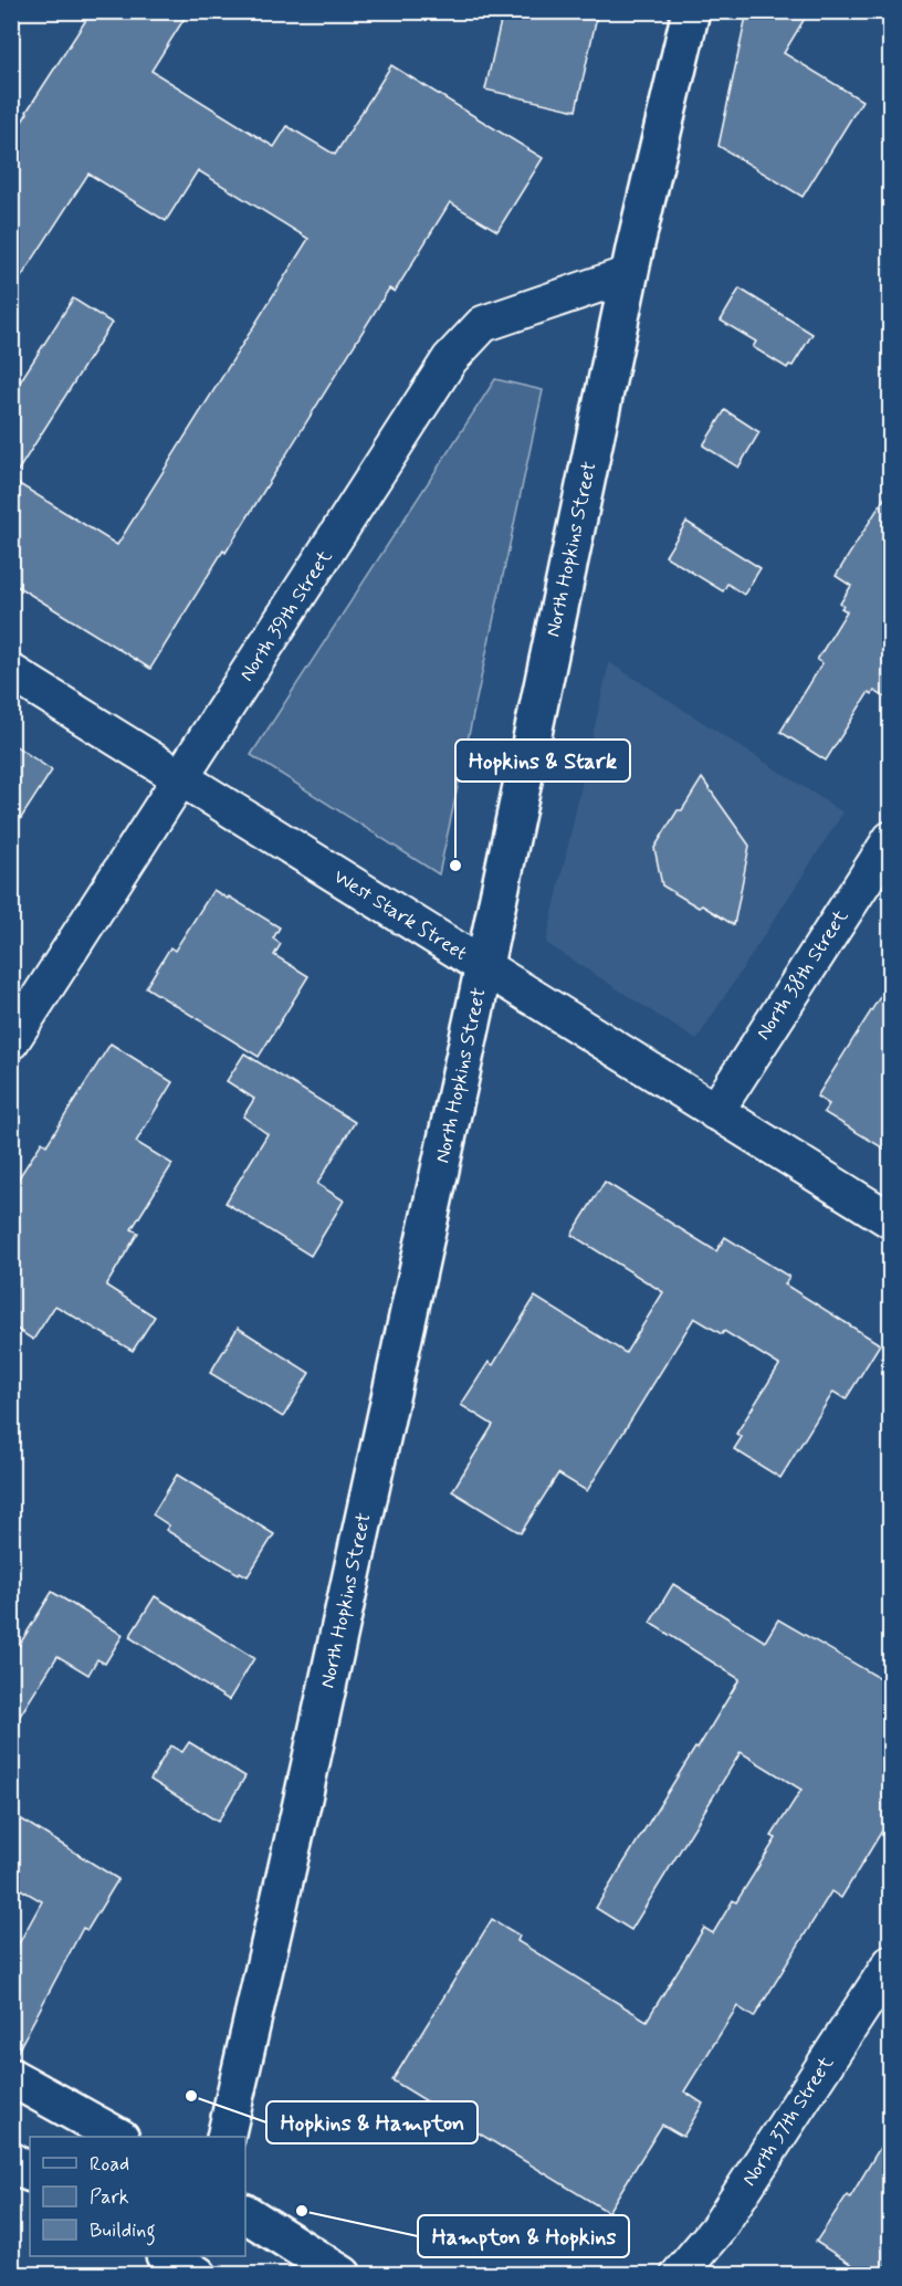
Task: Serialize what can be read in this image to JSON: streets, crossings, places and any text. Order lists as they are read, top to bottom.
{
  "streets": {
    "main road": ["North Hopkins Street"],
    "street": [
      "North 39th Street",
      "West Stark Street",
      "North 38th Street",
      "North 37th Street"
    ]
  },
  "crossings": [
    ["North Hopkins Street", "North 39th Street"],
    ["North Hopkins Street", "West Stark Street"],
    ["North 39th Street", "West Stark Street"],
    ["West Stark Street", "North 38th Street"]
  ],
  "places": ["Hopkins & Stark", "Hopkins & Hampton", "Hampton & Hopkins"],
  "legend": ["Road", "Park", "Building"]
}
